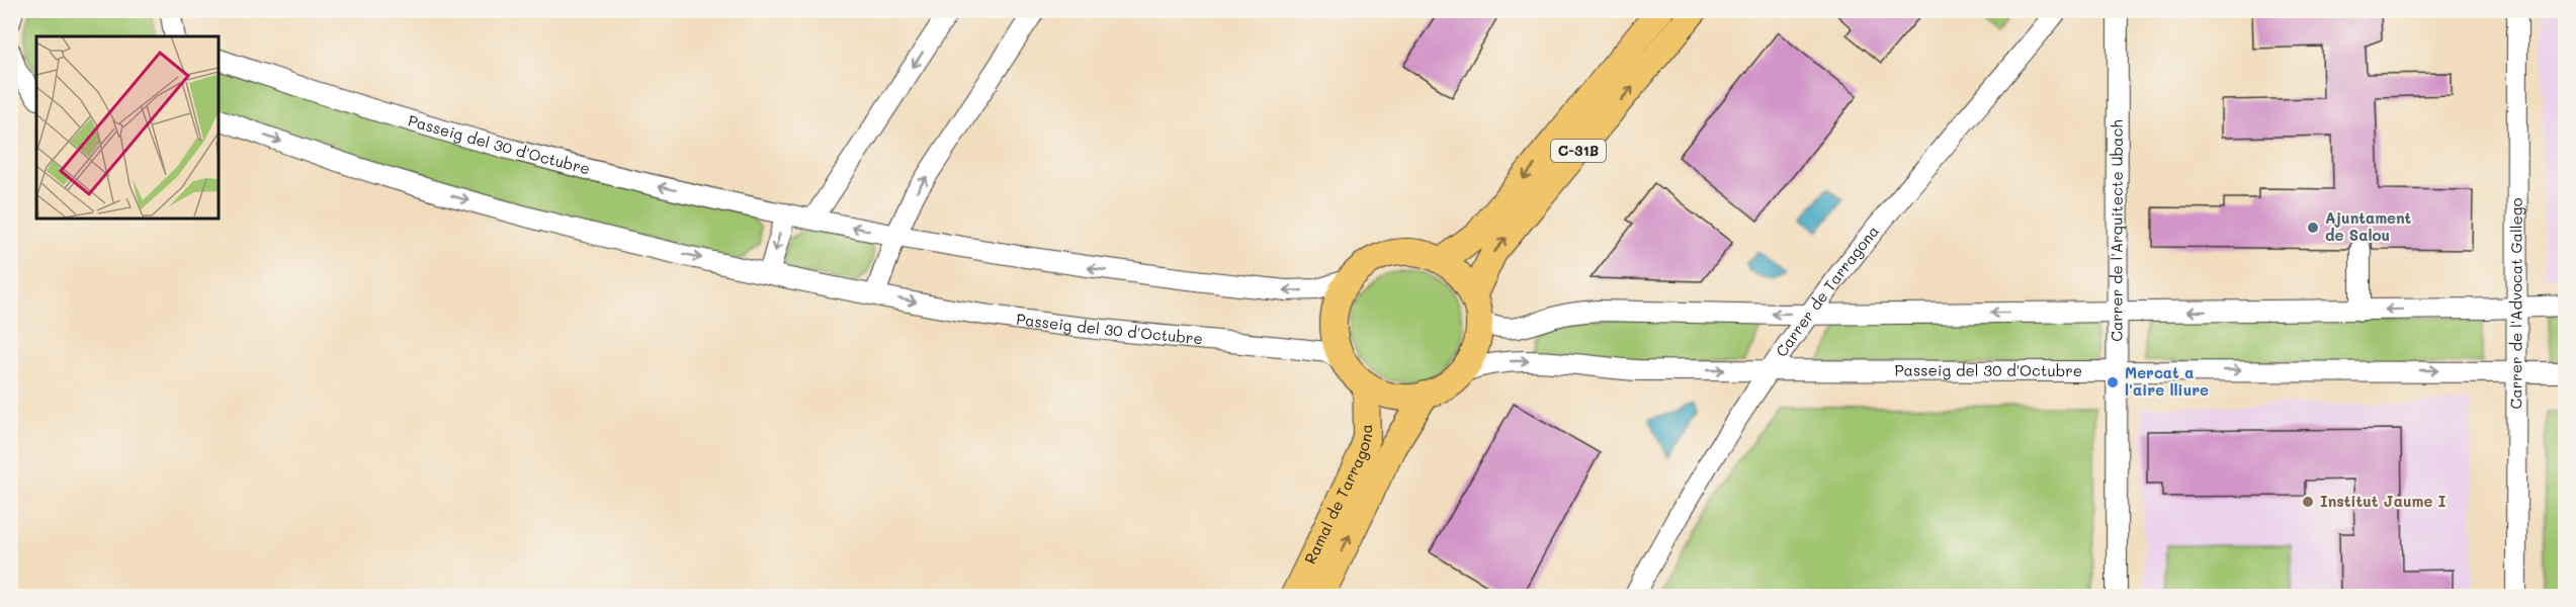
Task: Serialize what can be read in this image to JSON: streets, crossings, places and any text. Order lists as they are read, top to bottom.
{
  "streets": {
    "main road": ["C-31B", "Ramal de Tarragona"],
    "street": [
      "Passeig del 30 d'Octubre",
      "Carrer de l'Arquitecte Ubach",
      "Carrer de Tarragona",
      "Carrer de l'Advocat Gallego"
    ]
  },
  "crossings": [
    ["Passeig del 30 d'Octubre", "C-31B"],
    ["Passeig del 30 d'Octubre", "Carrer de l'Arquitecte Ubach"],
    ["Passeig del 30 d'Octubre", "Carrer de Tarragona"],
    ["Passeig del 30 d'Octubre", "Carrer de l'Advocat Gallego"],
    ["Passeig del 30 d'Octubre", "Ramal de Tarragona"],
    ["C-31B", "Ramal de Tarragona"]
  ],
  "places": ["Ajuntament de Salou", "Mercat a l'aire lliure", "Institut Jaume I"]
}
